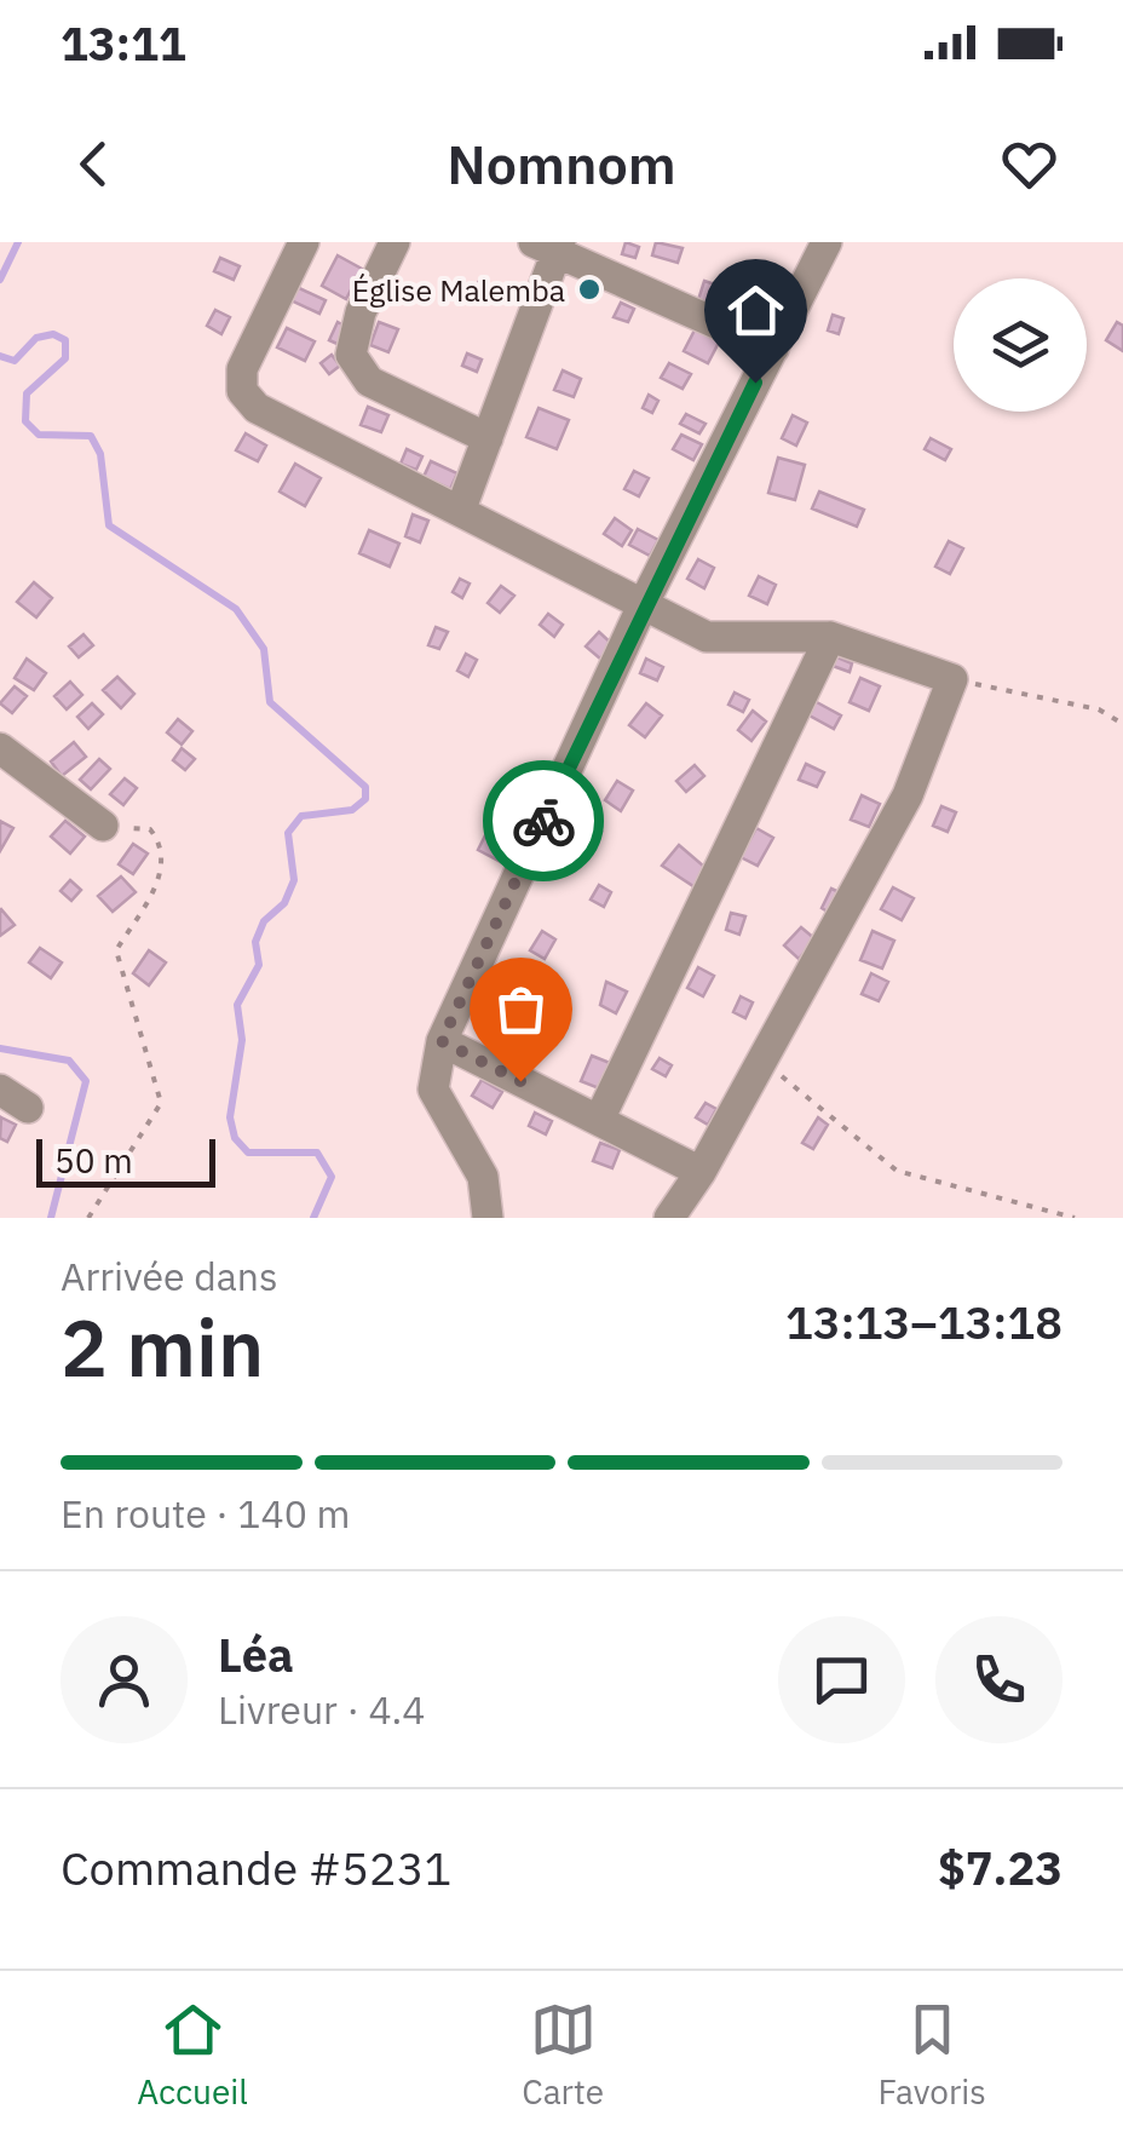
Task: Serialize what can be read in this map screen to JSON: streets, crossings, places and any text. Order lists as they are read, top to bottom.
{
  "places": ["Église Malemba"],
  "scale_bar": "50 m",
  "page": {
    "status": "13:11",
    "header": "Nomnom",
    "scale": "50 m",
    "heading": ["2 min", "Arrivée dans", "13:13–13:18"],
    "panel": [
      "Léa",
      "Livreur · 4.4",
      "Commande #5231",
      "$7.23"
    ],
    "bar": "En route · 140 m",
    "tabs": ["Accueil", "Carte", "Favoris"]
  }
}
